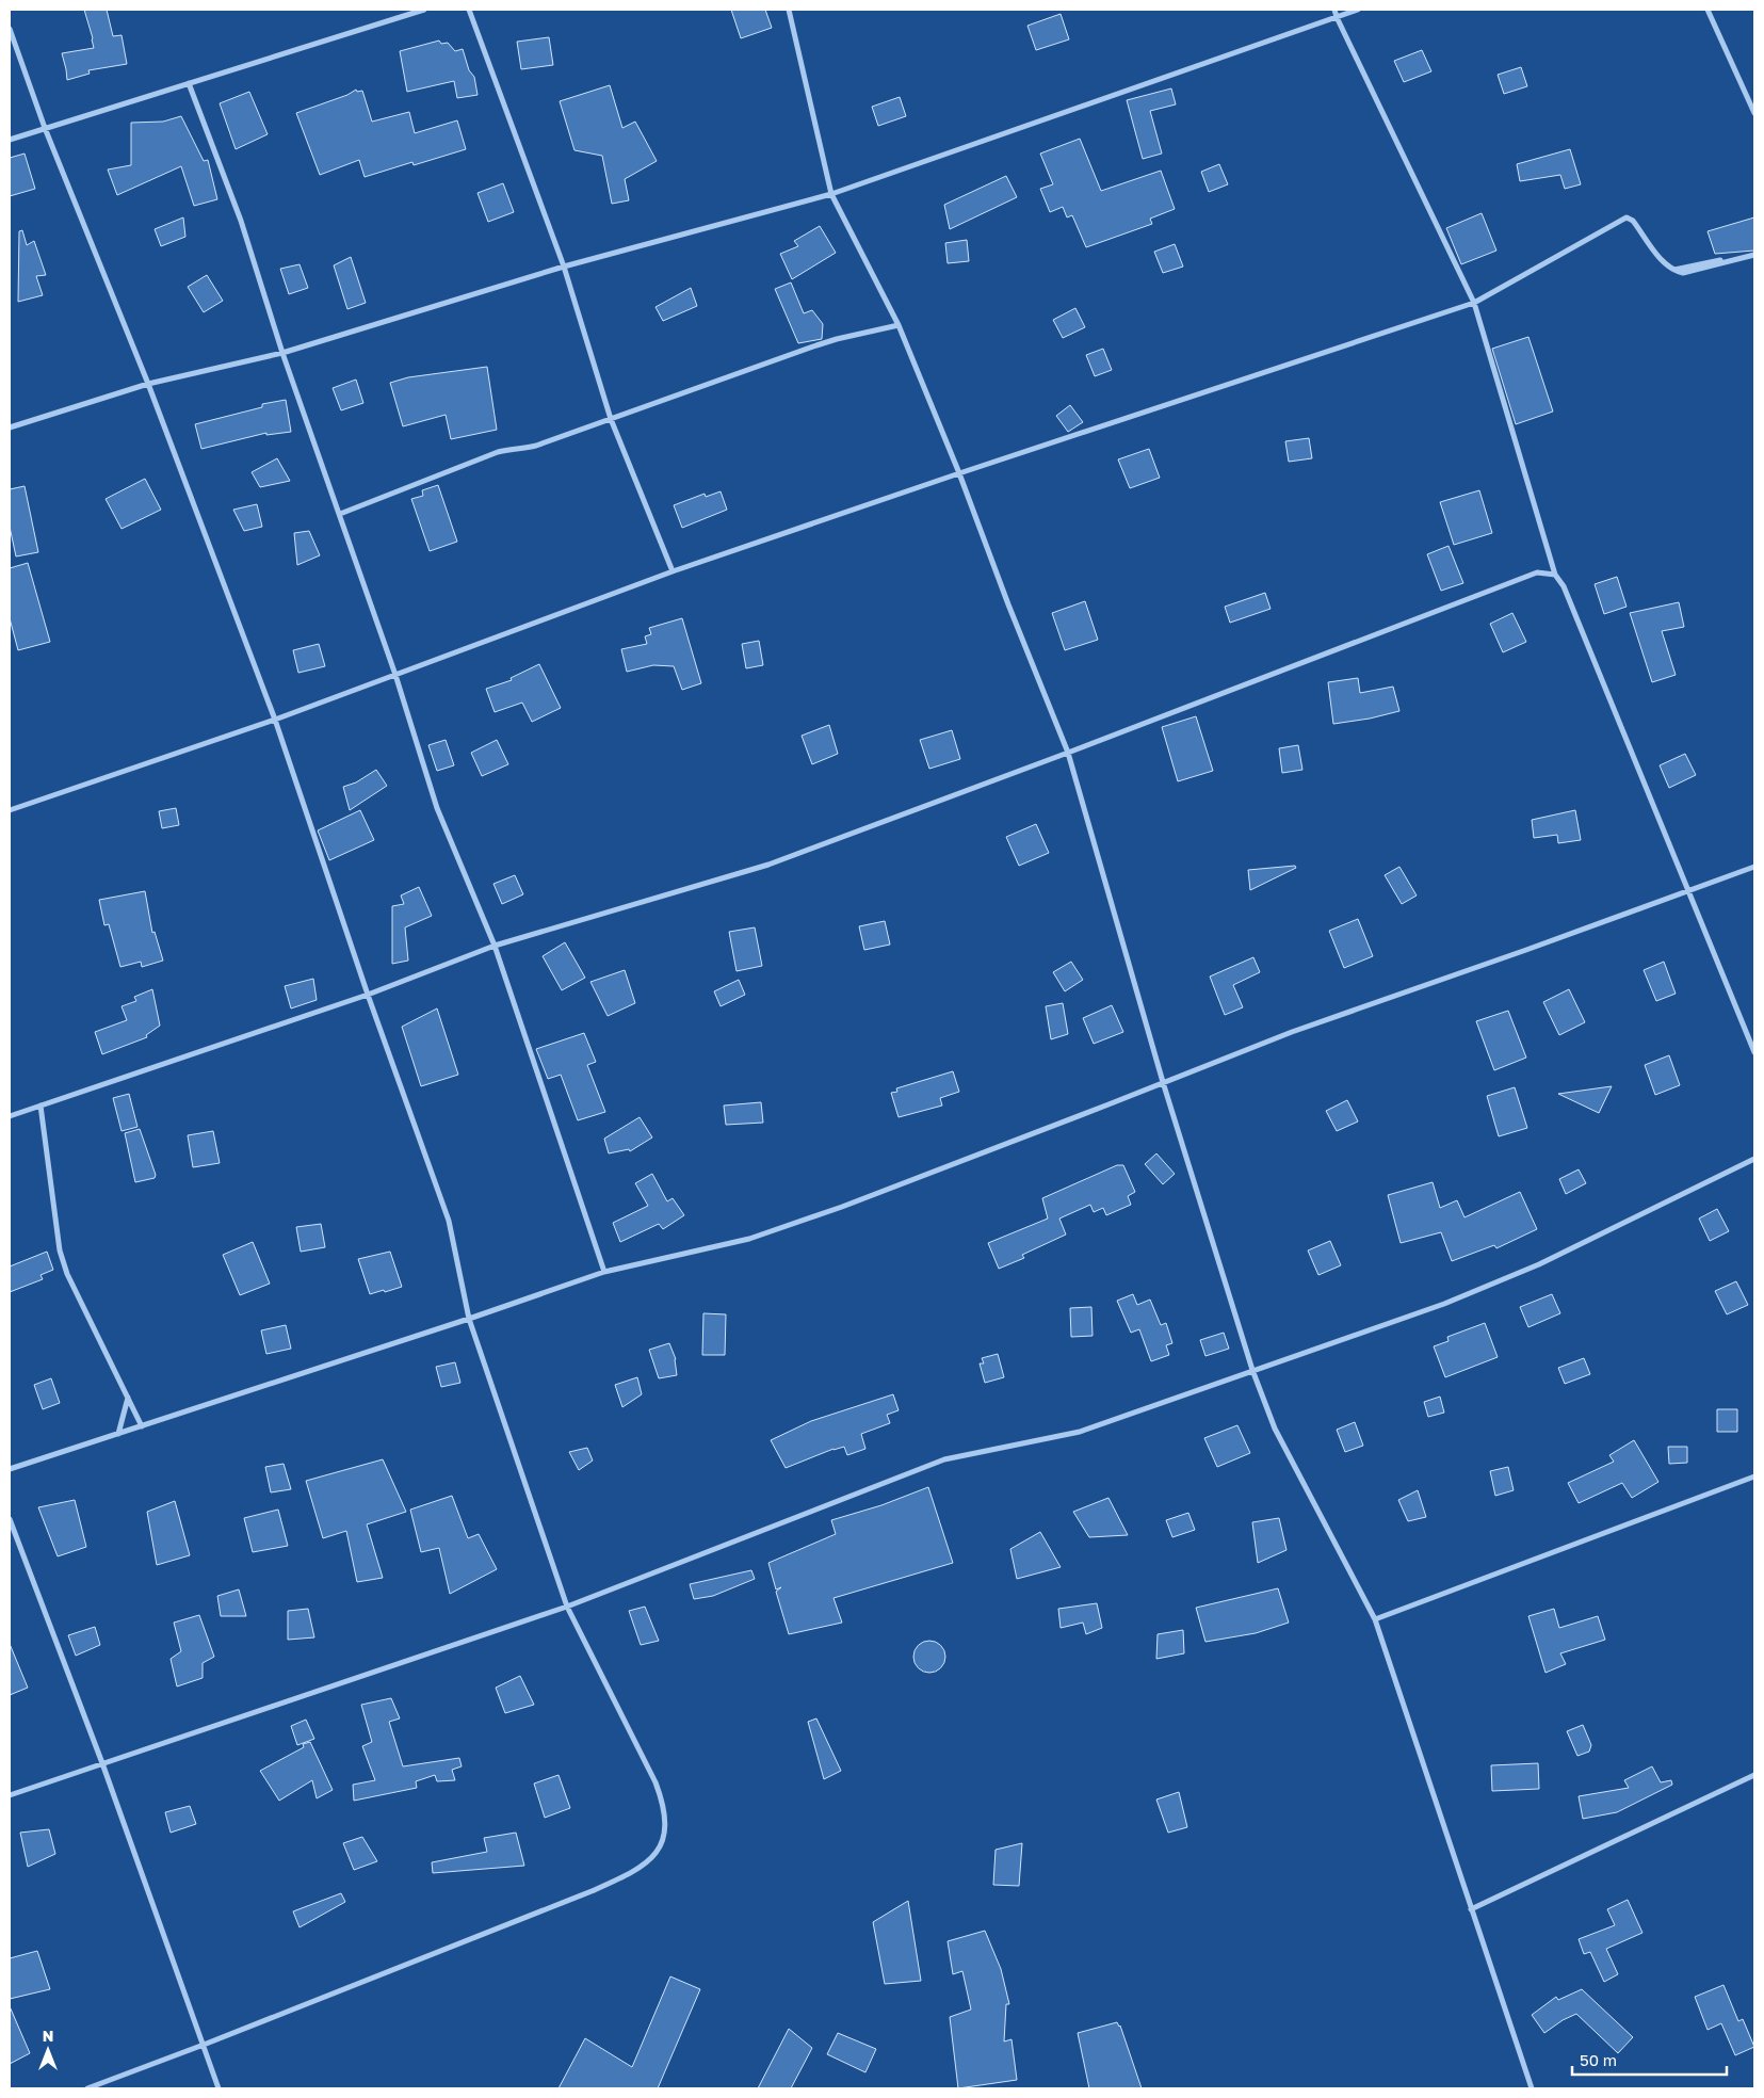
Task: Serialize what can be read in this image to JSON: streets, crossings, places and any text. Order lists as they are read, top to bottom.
{
  "scale_bar": "50 m",
  "north": "top"
}
